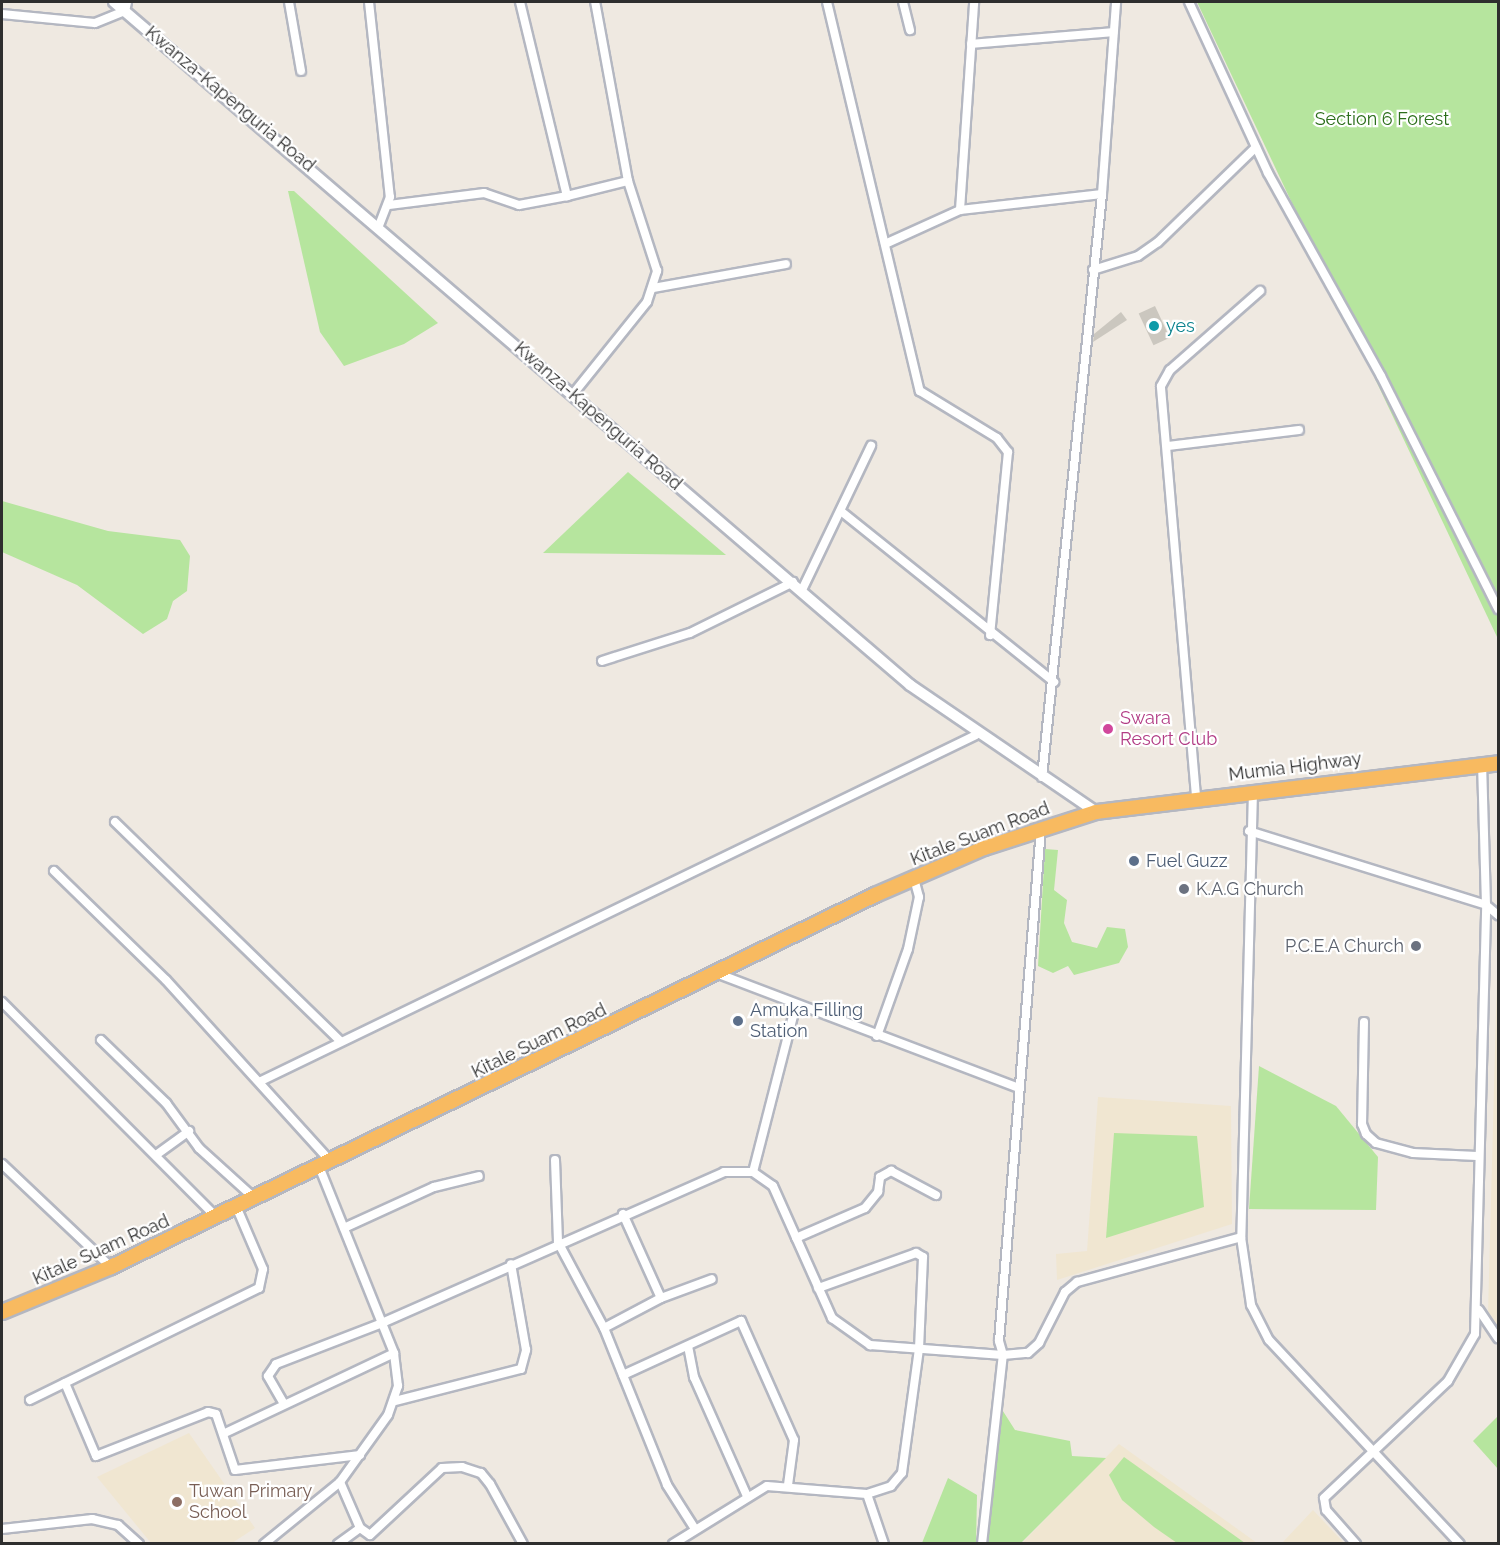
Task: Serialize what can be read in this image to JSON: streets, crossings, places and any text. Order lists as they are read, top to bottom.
{
  "streets": {
    "highway": ["Mumia Highway", "Kitale Suam Road"],
    "street": ["Kwanza-Kapenguria Road"]
  },
  "crossings": [
    ["Kwanza-Kapenguria Road", "Mumia Highway"],
    ["Kwanza-Kapenguria Road", "Kitale Suam Road"],
    ["Mumia Highway", "Kitale Suam Road"]
  ],
  "parks": ["Section 6 Forest"],
  "places": [
    "yes",
    "Swara Resort Club",
    "Fuel Guzz",
    "K.A.G Church",
    "P.C.E.A Church",
    "Amuka Filling Station",
    "Tuwan Primary School"
  ]
}
